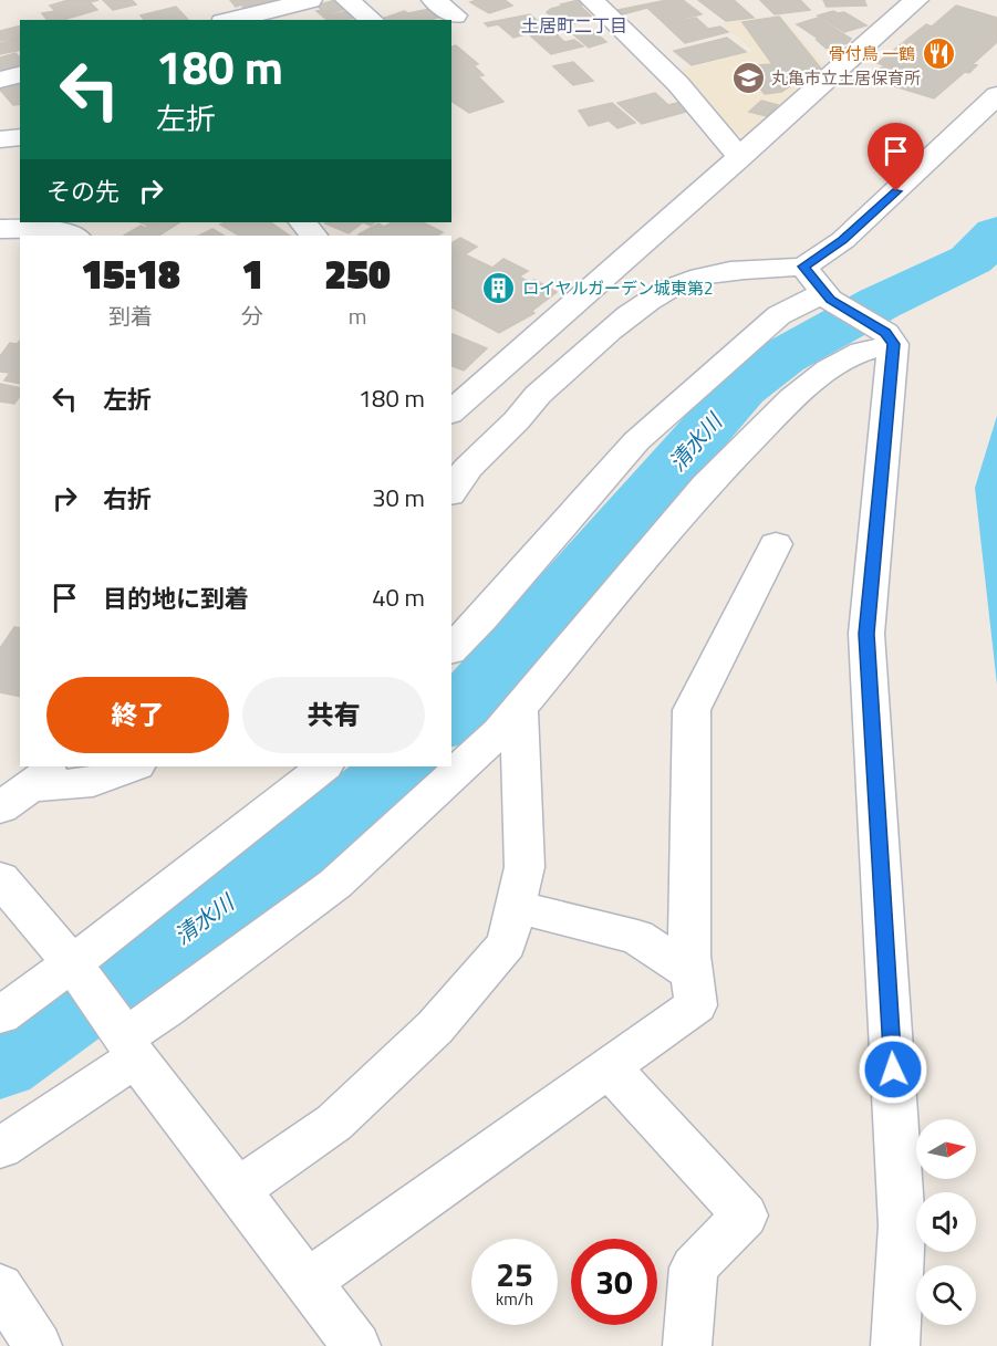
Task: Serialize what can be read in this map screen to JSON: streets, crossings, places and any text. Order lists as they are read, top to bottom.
{
  "districts": ["土居町二丁目"],
  "water": ["清水川"],
  "places": {
    "restaurant": ["骨付鳥 一鶴"],
    "school or university": ["丸亀市立土居保育所"],
    "building": ["ロイヤルガーデン城東第2"]
  },
  "north": "right",
  "page": {
    "turn": ["180 m", "左折"],
    "then": "その先",
    "eta": [
      "15:18",
      "到着",
      "1",
      "分",
      "250",
      "m"
    ],
    "list": [
      {
        "name": "左折",
        "value": "180 m"
      },
      {
        "name": "右折",
        "value": "30 m"
      },
      {
        "name": "目的地に到着",
        "value": "40 m"
      }
    ],
    "buttons": ["終了", "共有"],
    "speed": "25 km/h",
    "limit": "30"
  }
}
